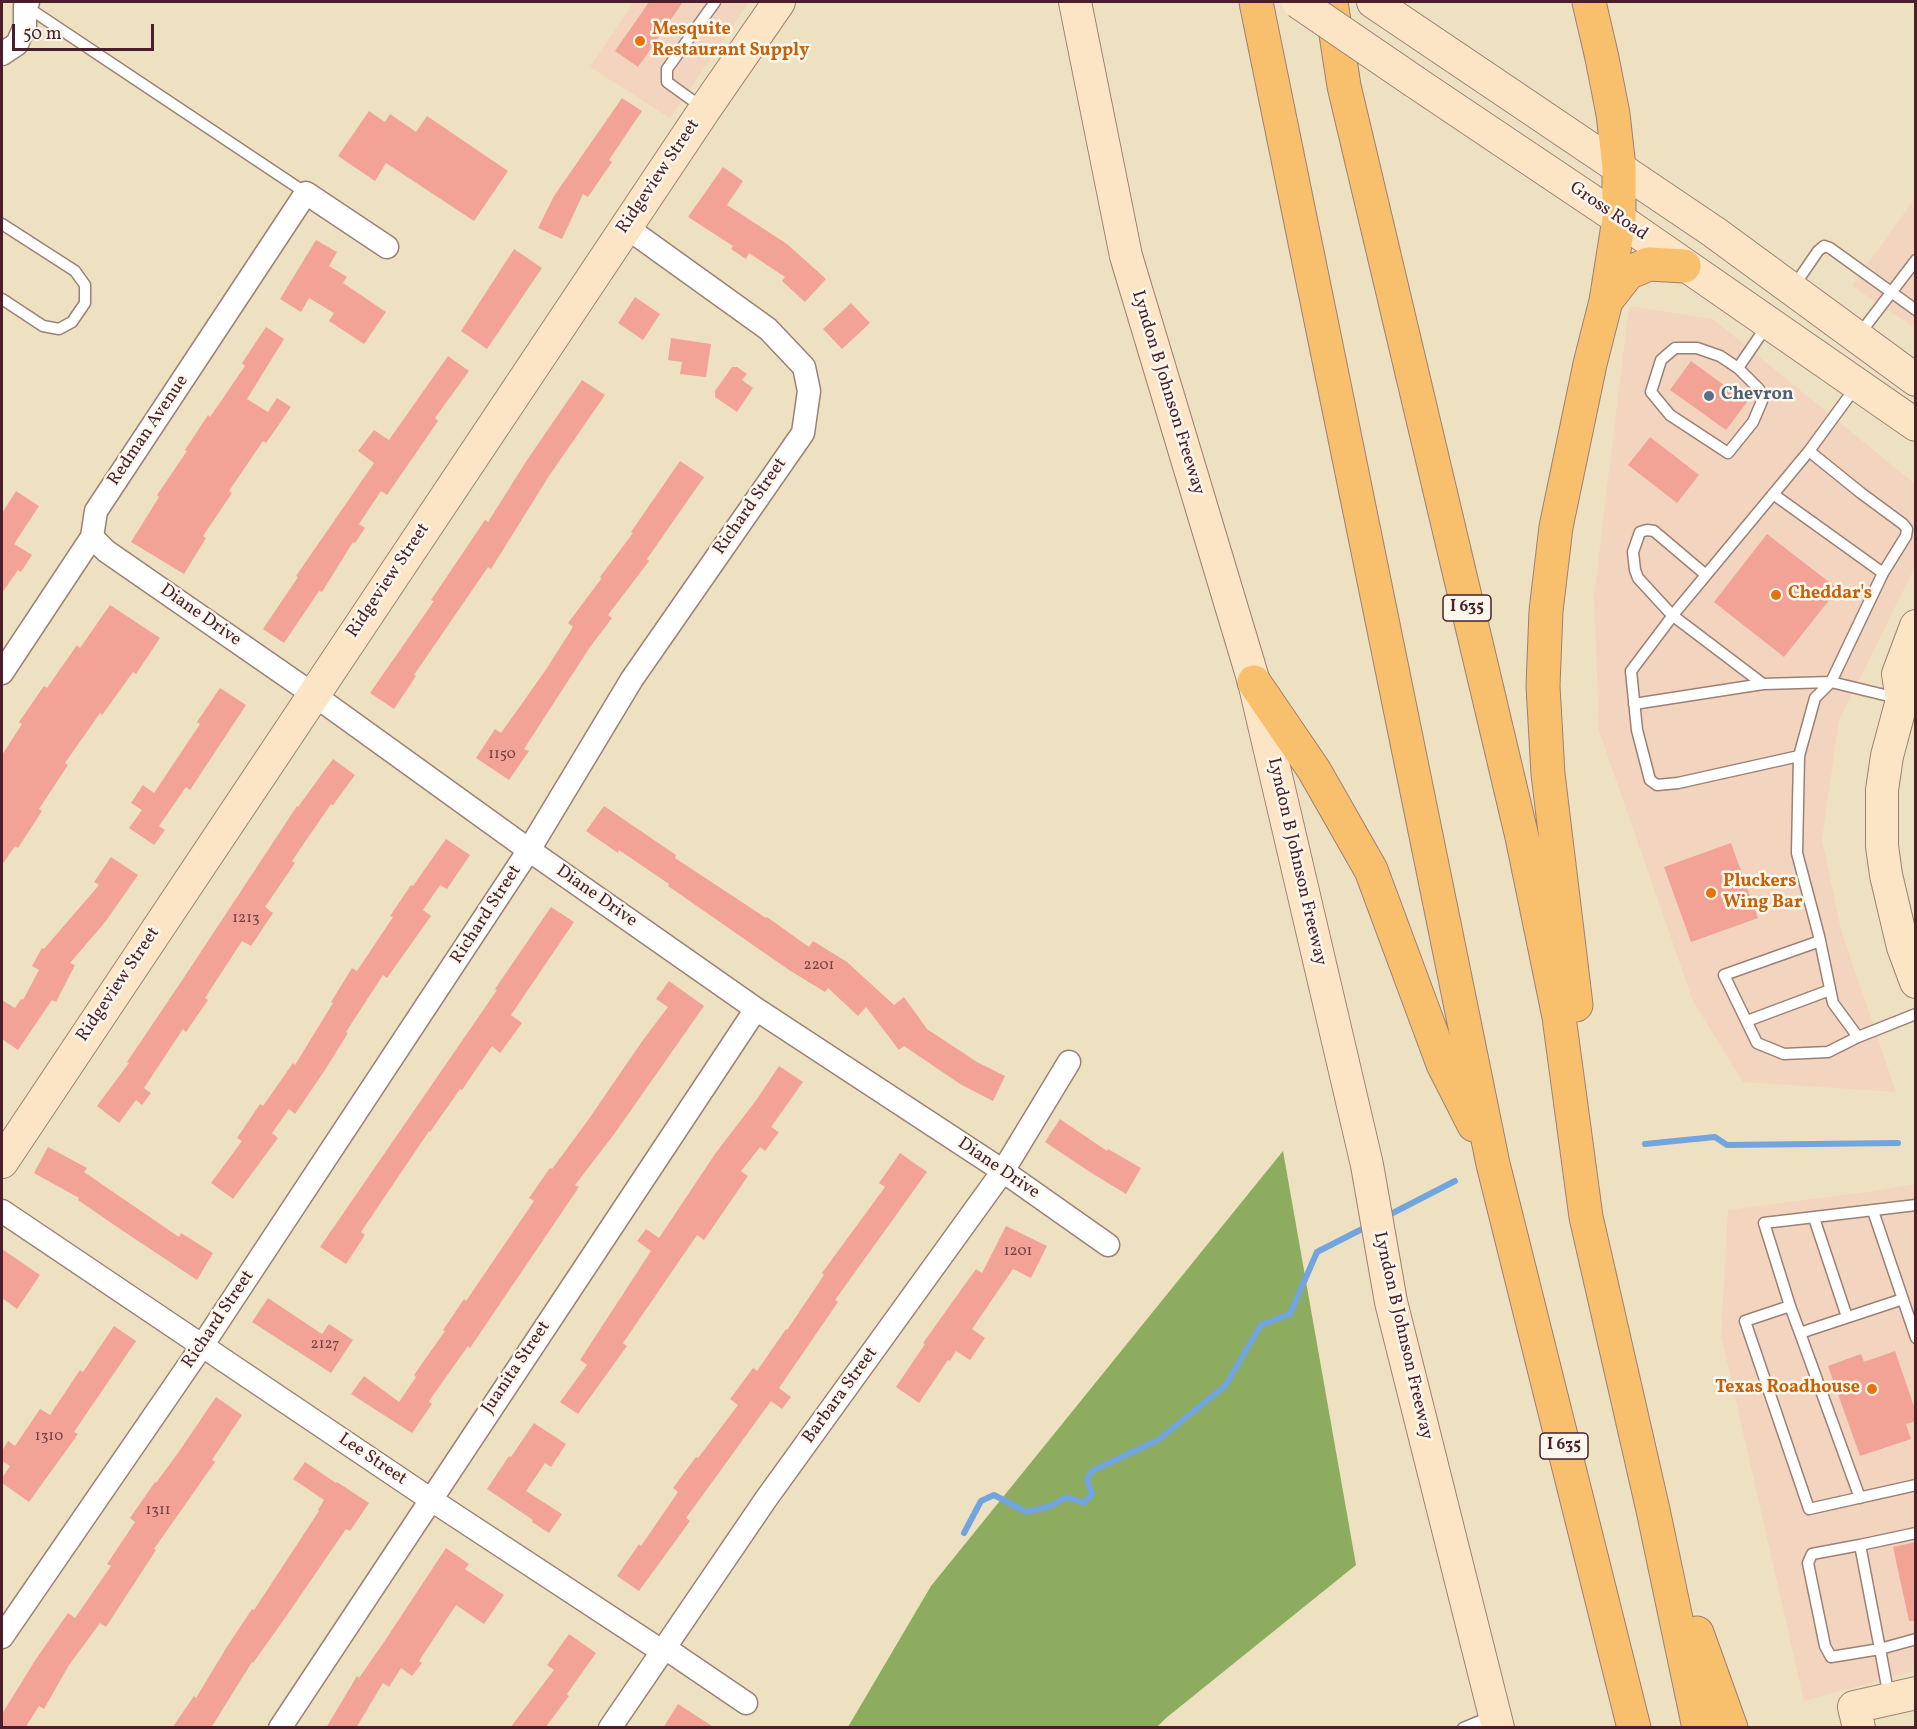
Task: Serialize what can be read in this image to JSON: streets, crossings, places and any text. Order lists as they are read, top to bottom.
{
  "streets": {
    "highway": ["I 635"],
    "main road": ["Ridgeview Street", "Gross Road", "Lyndon B Johnson Freeway"],
    "street": [
      "Redman Avenue",
      "Richard Street",
      "Diane Drive",
      "Juanita Street",
      "Barbara Street",
      "Lee Street"
    ]
  },
  "crossings": [
    ["Ridgeview Street", "Richard Street"],
    ["Ridgeview Street", "Diane Drive"],
    ["Redman Avenue", "Diane Drive"],
    ["Richard Street", "Diane Drive"],
    ["Richard Street", "Lee Street"],
    ["Diane Drive", "Juanita Street"],
    ["Diane Drive", "Barbara Street"],
    ["Juanita Street", "Lee Street"],
    ["Barbara Street", "Lee Street"]
  ],
  "places": [
    "Mesquite Restaurant Supply",
    "Chevron",
    "Cheddar's",
    "Pluckers Wing Bar",
    "Texas Roadhouse"
  ],
  "house_numbers": [
    "1150",
    "1213",
    "2201",
    "1201",
    "2127",
    "1310",
    "1311"
  ],
  "scale_bar": "50 m"
}
